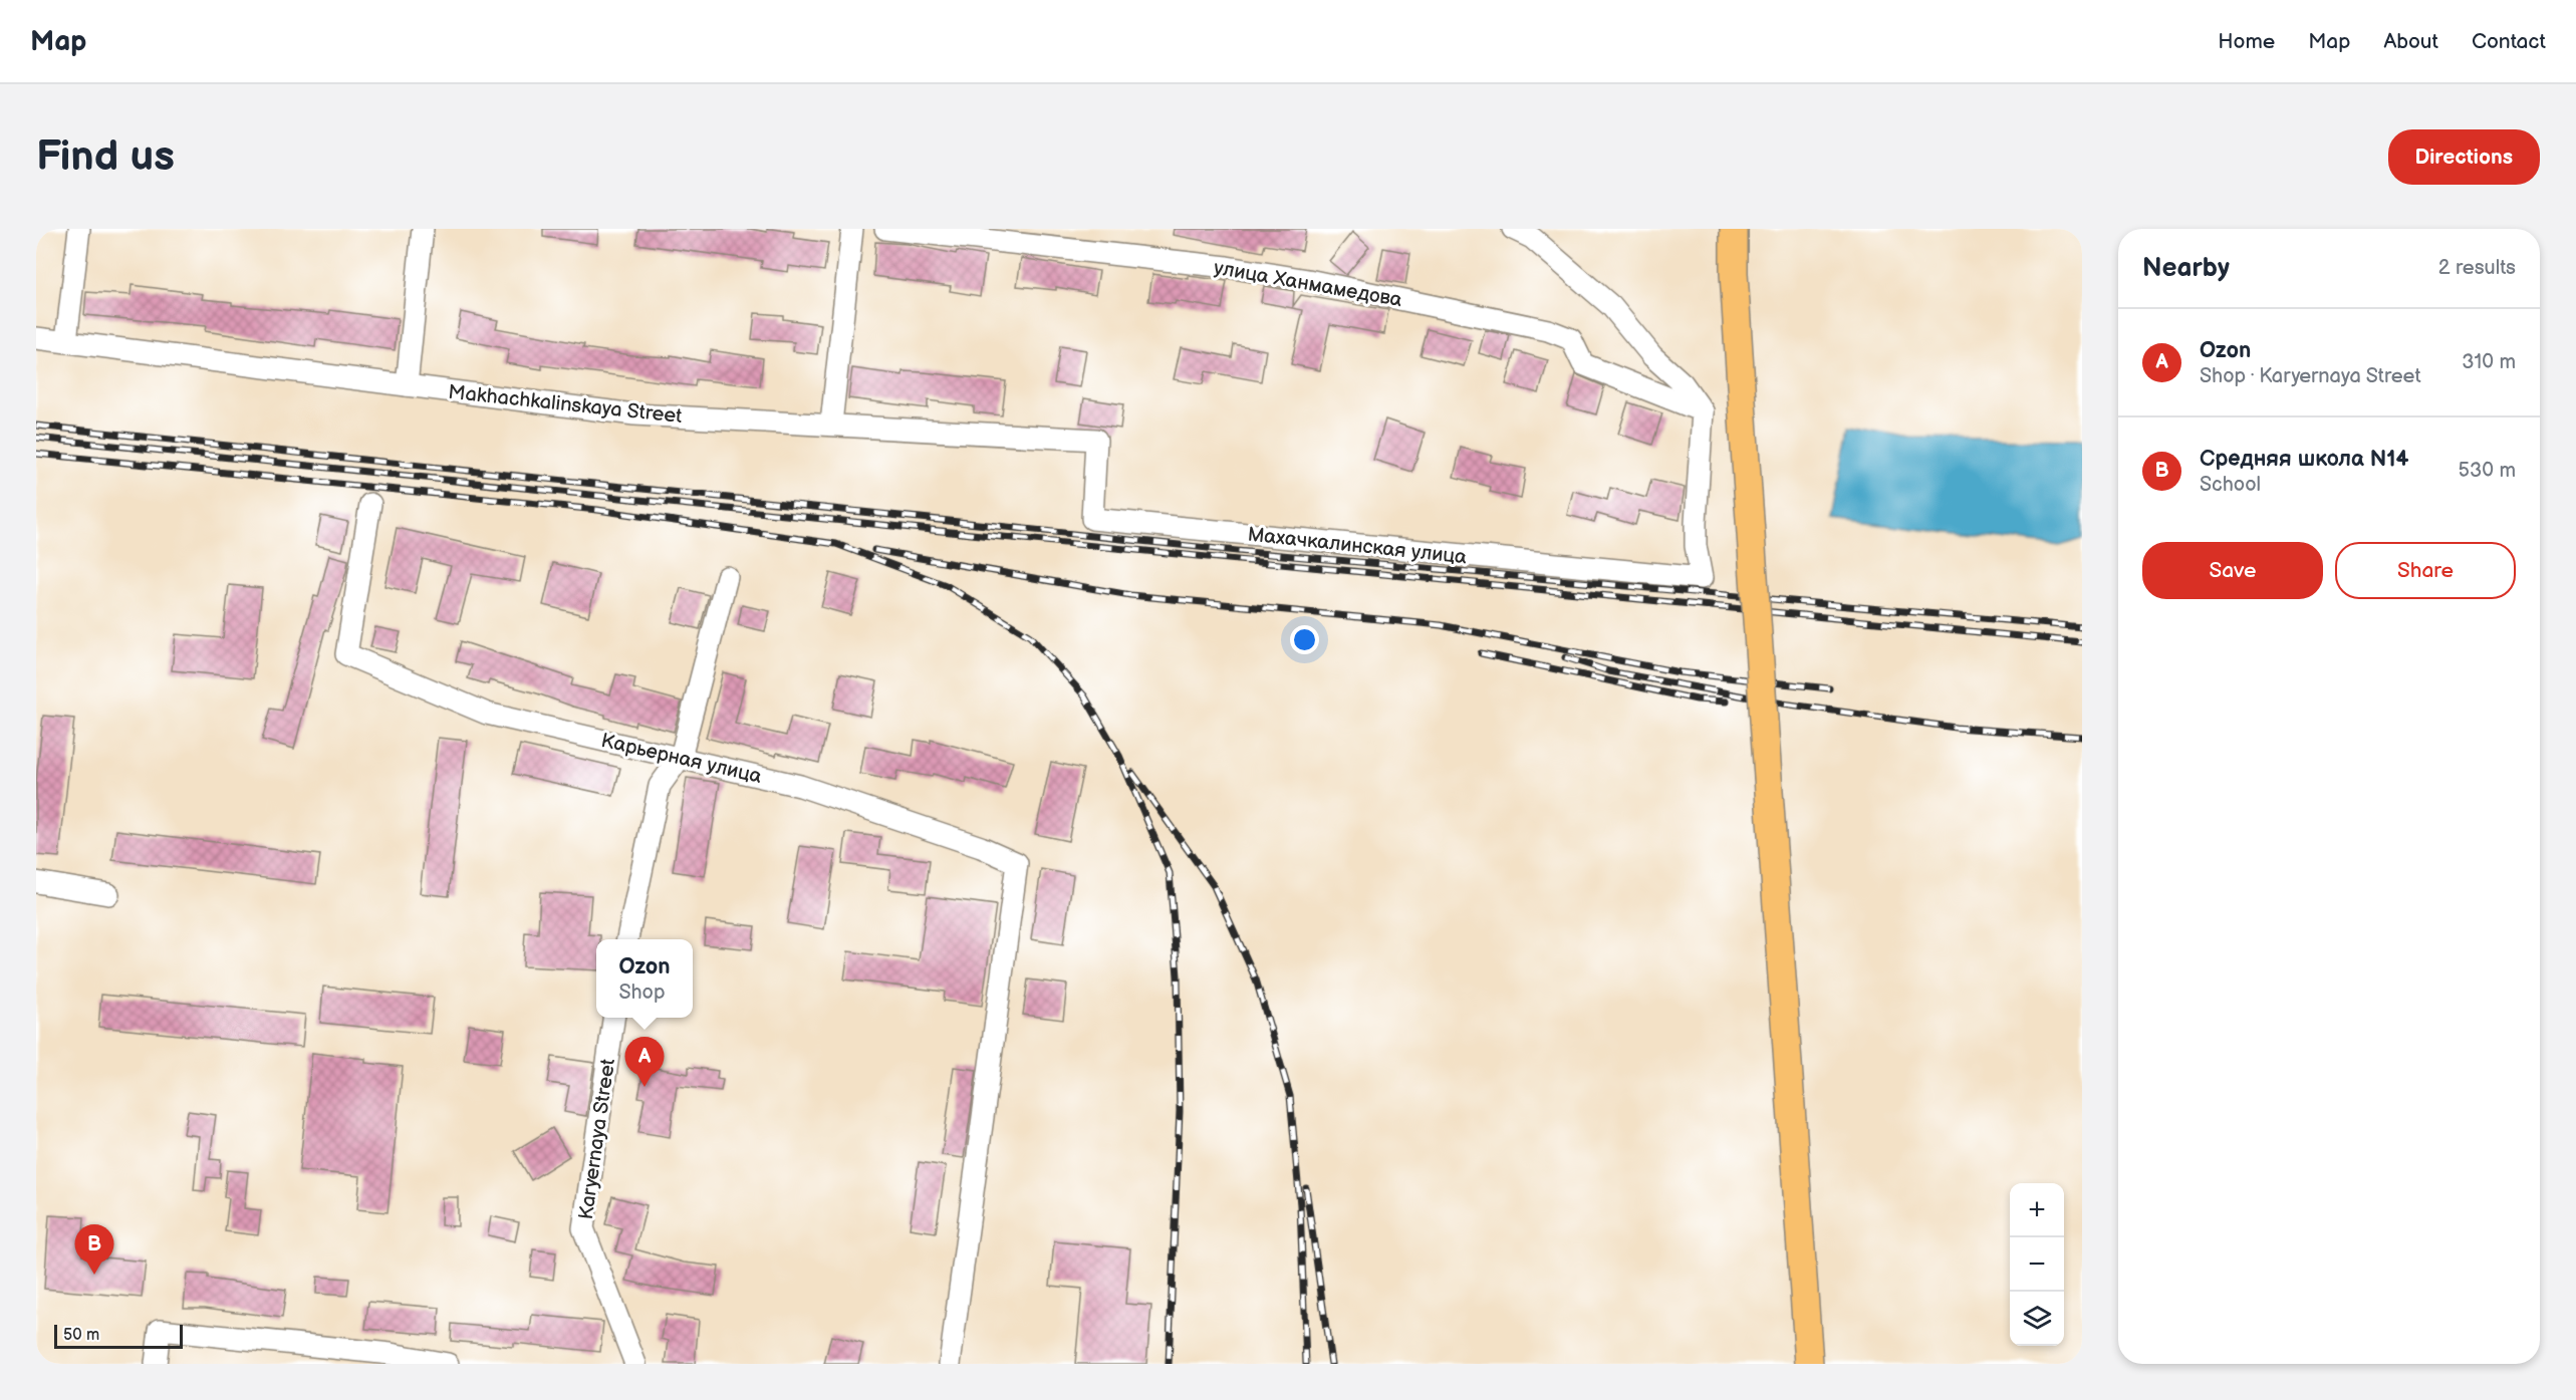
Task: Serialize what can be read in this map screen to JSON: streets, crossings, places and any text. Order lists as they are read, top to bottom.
{
  "streets": {
    "street": [
      "улица Ханмамедова",
      "Makhachkalinskaya Street",
      "Карьерная улица",
      "Karyernaya Street"
    ]
  },
  "crossings": [
    ["улица Ханмамедова", "Makhachkalinskaya Street"]
  ],
  "scale_bar": "50 m",
  "page": {
    "header": "Map",
    "nav": [
      "Home",
      "Map",
      "About",
      "Contact"
    ],
    "buttons": [
      "Directions",
      ["Save", "Share"]
    ],
    "title": "Find us",
    "heading": ["Nearby", "2 results"],
    "list": [
      {
        "mark": "A",
        "name": "Ozon",
        "note": "Shop · Karyernaya Street",
        "value": "310 m"
      },
      {
        "mark": "B",
        "name": "Средняя школа N14",
        "note": "School",
        "value": "530 m"
      }
    ],
    "popup": ["Ozon", "Shop"],
    "pins": ["A", "B"],
    "map_buttons": ["+", "−"],
    "scale": "50 m"
  }
}
